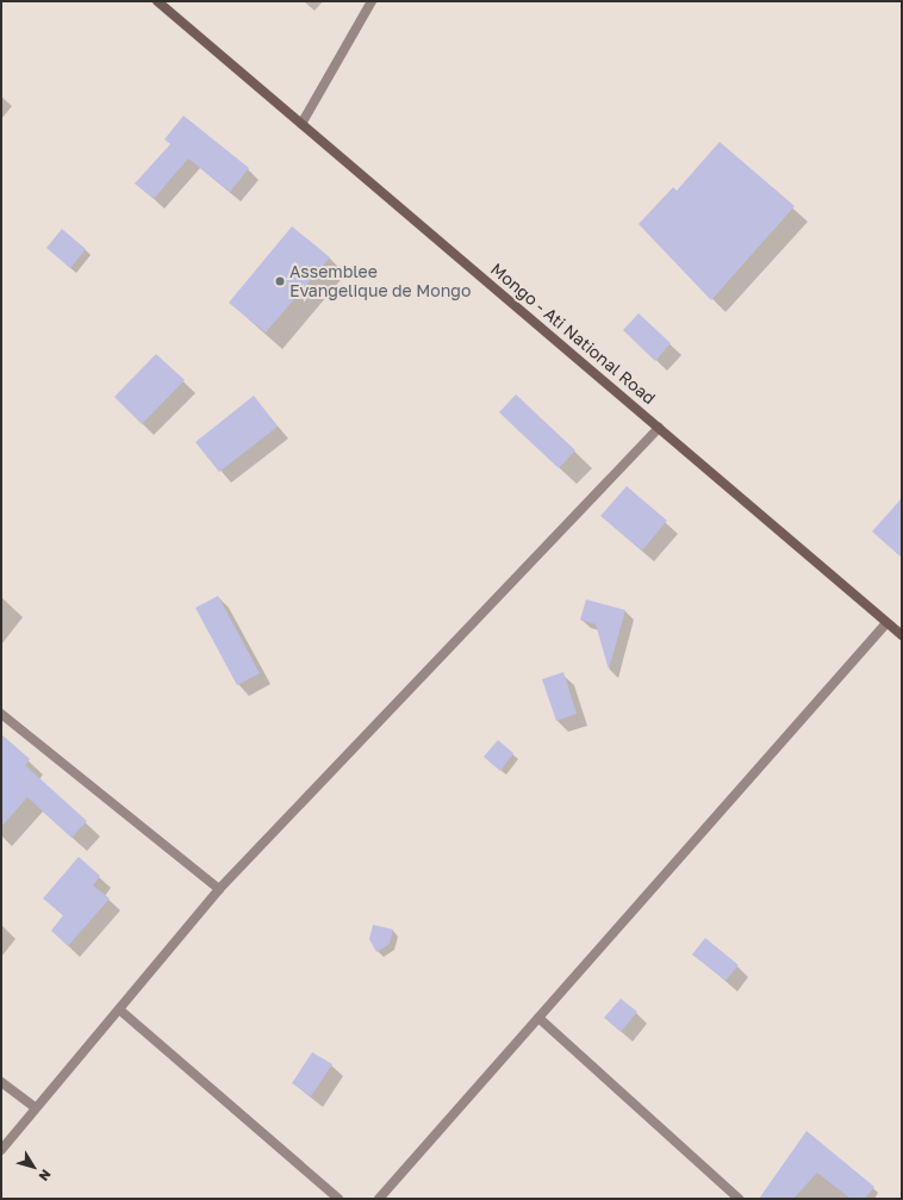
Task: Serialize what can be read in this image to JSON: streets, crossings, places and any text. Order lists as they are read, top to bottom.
{
  "streets": {
    "main road": ["Mongo - Ati National Road"]
  },
  "places": ["Assemblee Evangelique de Mongo"],
  "north": "bottom right"
}
